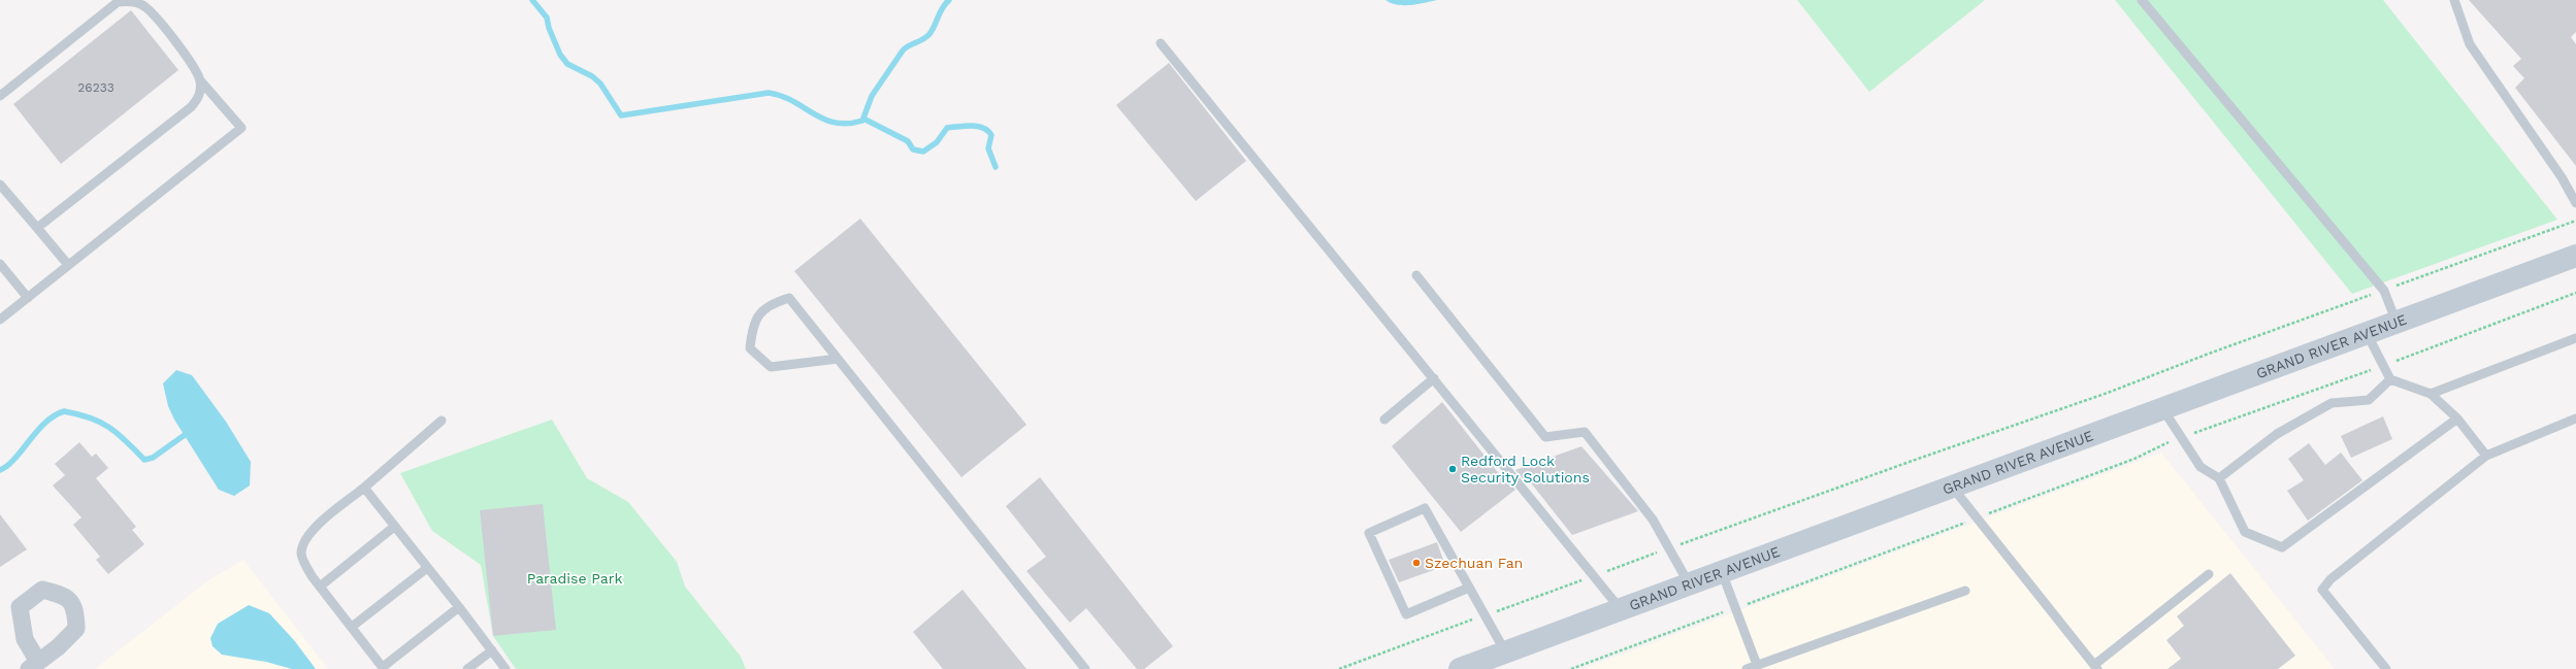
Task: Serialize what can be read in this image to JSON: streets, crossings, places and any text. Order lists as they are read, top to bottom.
{
  "streets": {
    "main road": ["GRAND RIVER AVENUE"]
  },
  "parks": ["Paradise Park"],
  "places": ["Redford Lock Security Solutions", "Szechuan Fan"],
  "house_numbers": ["26233"]
}
